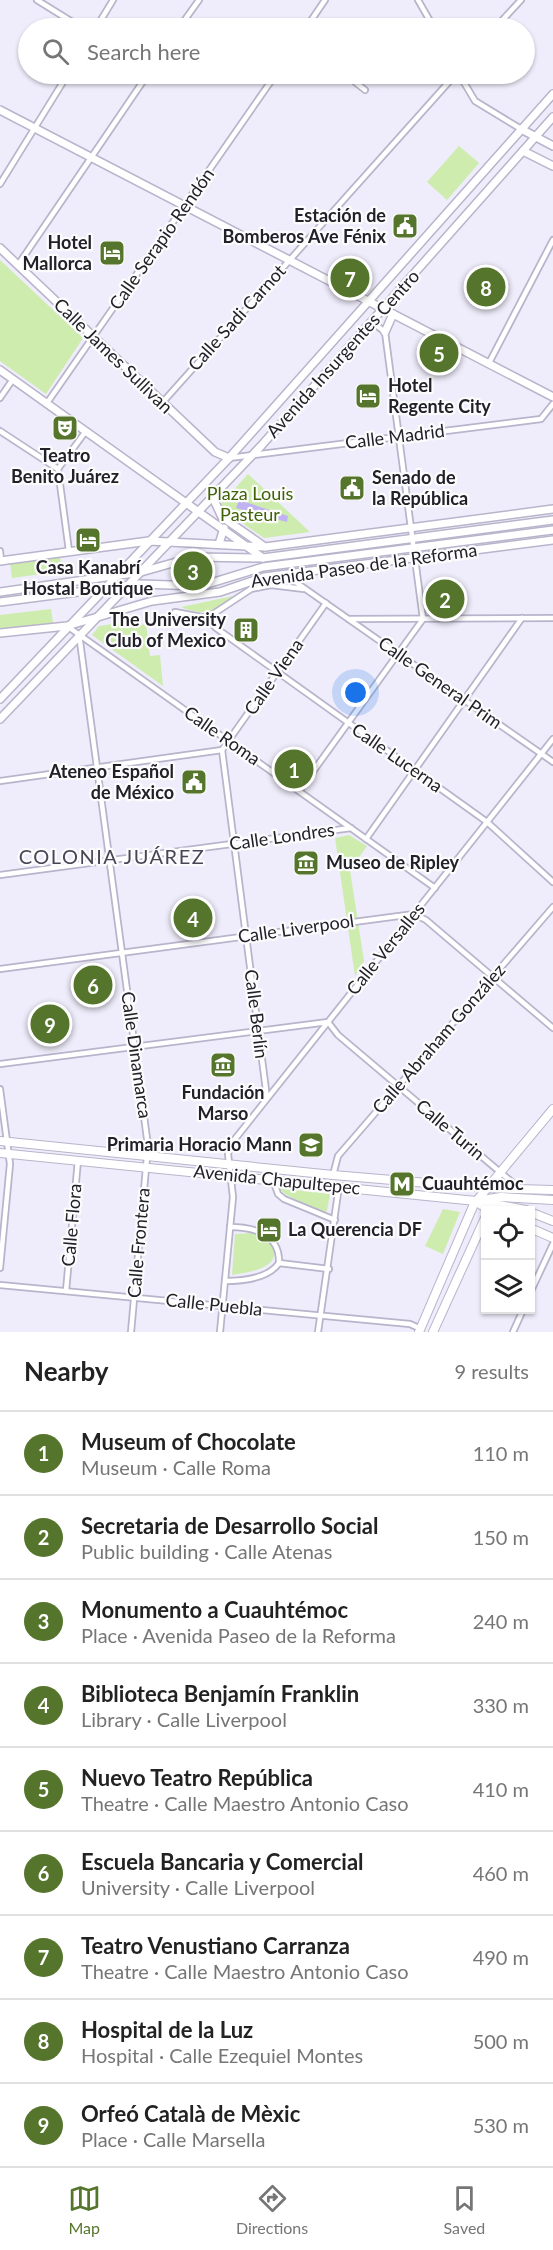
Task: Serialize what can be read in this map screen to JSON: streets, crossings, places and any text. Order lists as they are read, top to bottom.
{
  "streets": {
    "main road": [
      "Avenida Insurgentes Centro",
      "Calle James Sullivan",
      "Avenida Paseo de la Reforma",
      "Avenida Chapultepec"
    ],
    "street": [
      "Calle Serapio Rendón",
      "Calle Sadi Carnot",
      "Calle Madrid",
      "Calle Viena",
      "Calle General Prim",
      "Calle Roma",
      "Calle Lucerna",
      "Calle Londres",
      "Calle Liverpool",
      "Calle Versalles",
      "Calle Berlín",
      "Calle Abraham González",
      "Calle Dinamarca",
      "Calle Turin",
      "Calle Flora",
      "Calle Frontera",
      "Calle Puebla"
    ]
  },
  "crossings": [
    ["Calle Serapio Rendón", "Calle James Sullivan"],
    ["Calle Sadi Carnot", "Calle James Sullivan"],
    ["Avenida Insurgentes Centro", "Calle James Sullivan"],
    ["Avenida Insurgentes Centro", "Calle Madrid"],
    ["Avenida Insurgentes Centro", "Avenida Paseo de la Reforma"],
    ["Avenida Insurgentes Centro", "Calle Roma"],
    ["Avenida Insurgentes Centro", "Calle Dinamarca"],
    ["Calle James Sullivan", "Calle Madrid"],
    ["Avenida Paseo de la Reforma", "Calle General Prim"],
    ["Avenida Paseo de la Reforma", "Calle Roma"],
    ["Avenida Paseo de la Reforma", "Calle Lucerna"],
    ["Calle Viena", "Calle General Prim"],
    ["Calle Viena", "Calle Roma"],
    ["Calle Viena", "Calle Lucerna"],
    ["Calle Viena", "Calle Berlín"],
    ["Calle General Prim", "Calle Versalles"],
    ["Calle Roma", "Calle Londres"],
    ["Calle Roma", "Calle Versalles"],
    ["Calle Roma", "Calle Dinamarca"],
    ["Calle Lucerna", "Calle Versalles"],
    ["Calle Londres", "Calle Berlín"],
    ["Calle Londres", "Calle Dinamarca"],
    ["Calle Liverpool", "Calle Versalles"],
    ["Calle Liverpool", "Calle Berlín"],
    ["Calle Liverpool", "Calle Dinamarca"],
    ["Calle Versalles", "Calle Berlín"],
    ["Calle Versalles", "Calle Turin"],
    ["Calle Versalles", "Avenida Chapultepec"],
    ["Calle Abraham González", "Calle Turin"],
    ["Calle Abraham González", "Avenida Chapultepec"],
    ["Calle Dinamarca", "Avenida Chapultepec"],
    ["Calle Dinamarca", "Calle Frontera"],
    ["Calle Turin", "Avenida Chapultepec"],
    ["Avenida Chapultepec", "Calle Flora"],
    ["Avenida Chapultepec", "Calle Frontera"],
    ["Calle Flora", "Calle Puebla"],
    ["Calle Frontera", "Calle Puebla"]
  ],
  "districts": ["COLONIA JUÁREZ"],
  "parks": ["Plaza Louis Pasteur"],
  "places": {
    "public building": ["Estación de Bomberos Ave Fénix", "Senado de la República", "Ateneo Español de México"],
    "hotel": [
      "Hotel Mallorca",
      "Hotel Regente City",
      "Casa Kanabrí Hostal Boutique",
      "La Querencia DF"
    ],
    "theatre": ["Teatro Benito Juárez"],
    "building": ["The University Club of Mexico"],
    "museum": ["Museo de Ripley", "Fundación Marso"],
    "school or university": ["Primaria Horacio Mann"],
    "metro station": ["Cuauhtémoc"]
  },
  "page": {
    "search": "Search here",
    "pins": [
      "7",
      "8",
      "5",
      "3",
      "2",
      "1",
      "4",
      "6",
      "9"
    ],
    "heading": ["Nearby", "9 results"],
    "list": [
      {
        "mark": "1",
        "name": "Museum of Chocolate",
        "note": "Museum · Calle Roma",
        "value": "110 m"
      },
      {
        "mark": "2",
        "name": "Secretaria de Desarrollo Social",
        "note": "Public building · Calle Atenas",
        "value": "150 m"
      },
      {
        "mark": "3",
        "name": "Monumento a Cuauhtémoc",
        "note": "Place · Avenida Paseo de la Reforma",
        "value": "240 m"
      },
      {
        "mark": "4",
        "name": "Biblioteca Benjamín Franklin",
        "note": "Library · Calle Liverpool",
        "value": "330 m"
      },
      {
        "mark": "5",
        "name": "Nuevo Teatro República",
        "note": "Theatre · Calle Maestro Antonio Caso",
        "value": "410 m"
      },
      {
        "mark": "6",
        "name": "Escuela Bancaria y Comercial",
        "note": "University · Calle Liverpool",
        "value": "460 m"
      },
      {
        "mark": "7",
        "name": "Teatro Venustiano Carranza",
        "note": "Theatre · Calle Maestro Antonio Caso",
        "value": "490 m"
      },
      {
        "mark": "8",
        "name": "Hospital de la Luz",
        "note": "Hospital · Calle Ezequiel Montes",
        "value": "500 m"
      },
      {
        "mark": "9",
        "name": "Orfeó Català de Mèxic",
        "note": "Place · Calle Marsella",
        "value": "530 m"
      }
    ],
    "nav": ["Map", "Directions", "Saved"]
  }
}
